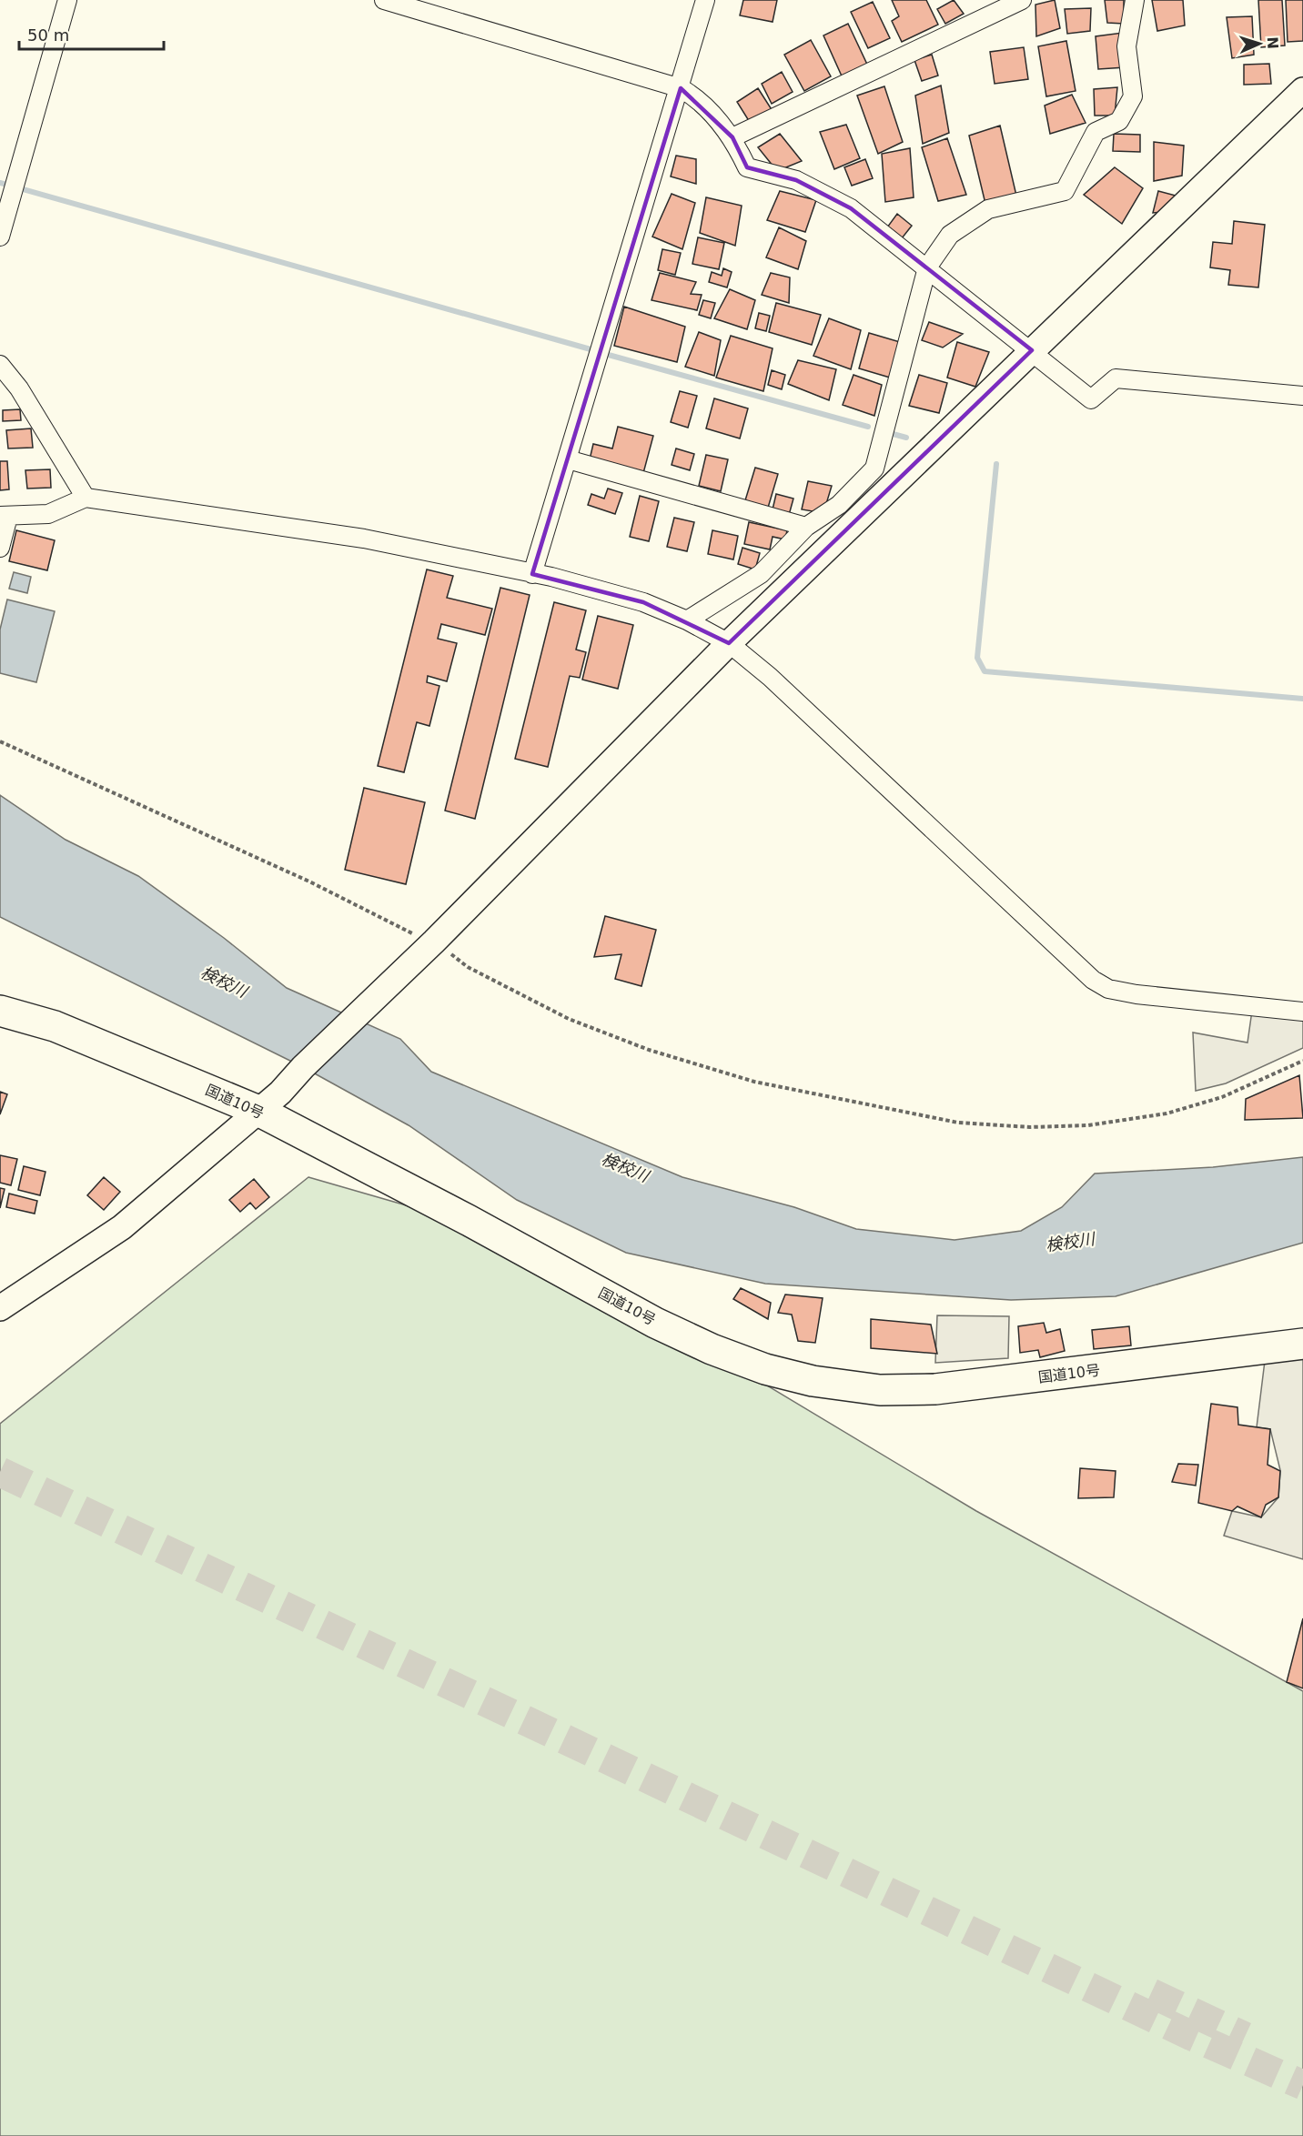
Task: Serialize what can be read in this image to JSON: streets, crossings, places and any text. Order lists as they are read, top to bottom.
{
  "streets": {
    "highway": ["国道10号"]
  },
  "water": ["検校川"],
  "scale_bar": "50 m",
  "north": "right"
}
